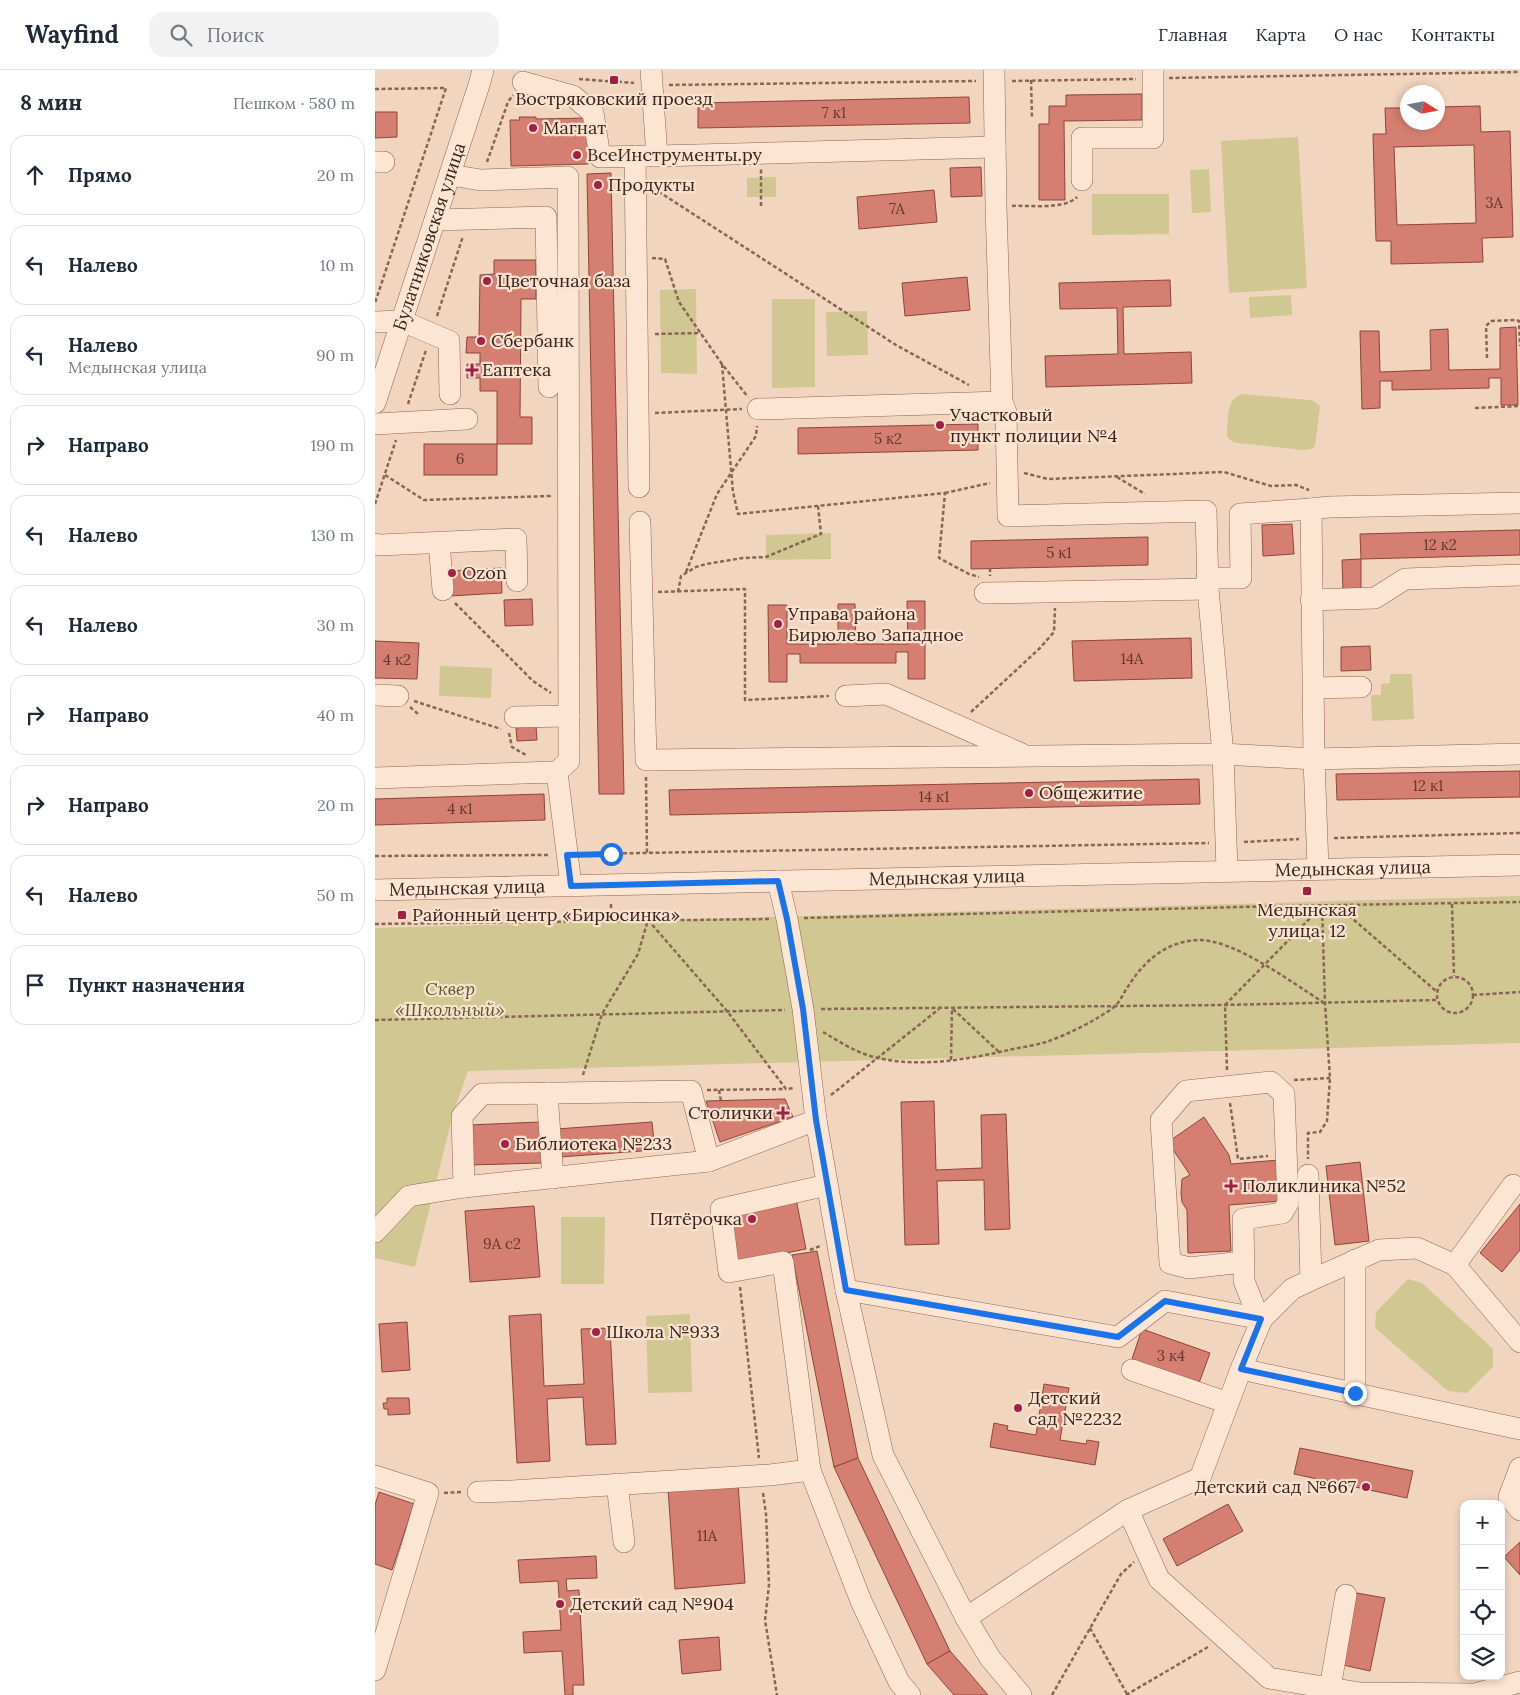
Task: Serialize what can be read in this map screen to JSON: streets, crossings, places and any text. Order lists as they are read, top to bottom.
{
  "streets": {
    "street": ["Булатниковская улица", "Медынская улица"]
  },
  "parks": ["Сквер «Школьный»"],
  "places": {
    "transit": ["Востряковский проезд", "Медынская улица, 12", "Районный центр «Бирюсинка»"],
    "other": [
      "Магнат",
      "ВсеИнструменты.ру",
      "Продукты",
      "Цветочная база",
      "Сбербанк",
      "Участковый пункт полиции №4",
      "Ozon",
      "Управа района Бирюлево Западное",
      "Общежитие",
      "Библиотека №233",
      "Пятёрочка",
      "Школа №933",
      "Детский сад №2232",
      "Детский сад №667",
      "Детский сад №904"
    ],
    "health": ["Еаптека", "Столички", "Поликлиника №52"]
  },
  "house_numbers": [
    "7 к1",
    "3А",
    "7А",
    "5 к2",
    "6",
    "12 к2",
    "5 к1",
    "14А",
    "4 к2",
    "12 к1",
    "14 к1",
    "4 к1",
    "9А с2",
    "3 к4",
    "11А"
  ],
  "north": "right",
  "page": {
    "header": "Wayfind",
    "search": "Поиск",
    "nav": [
      "Главная",
      "Карта",
      "О нас",
      "Контакты"
    ],
    "heading": ["8 мин", "Пешком · 580 m"],
    "list": [
      ["Прямо", "20 m"],
      ["Налево", "10 m"],
      ["Налево", "Медынская улица", "90 m"],
      ["Направо", "190 m"],
      ["Налево", "130 m"],
      ["Налево", "30 m"],
      ["Направо", "40 m"],
      ["Направо", "20 m"],
      ["Налево", "50 m"],
      "Пункт назначения"
    ],
    "map_buttons": ["+", "−"]
  }
}
